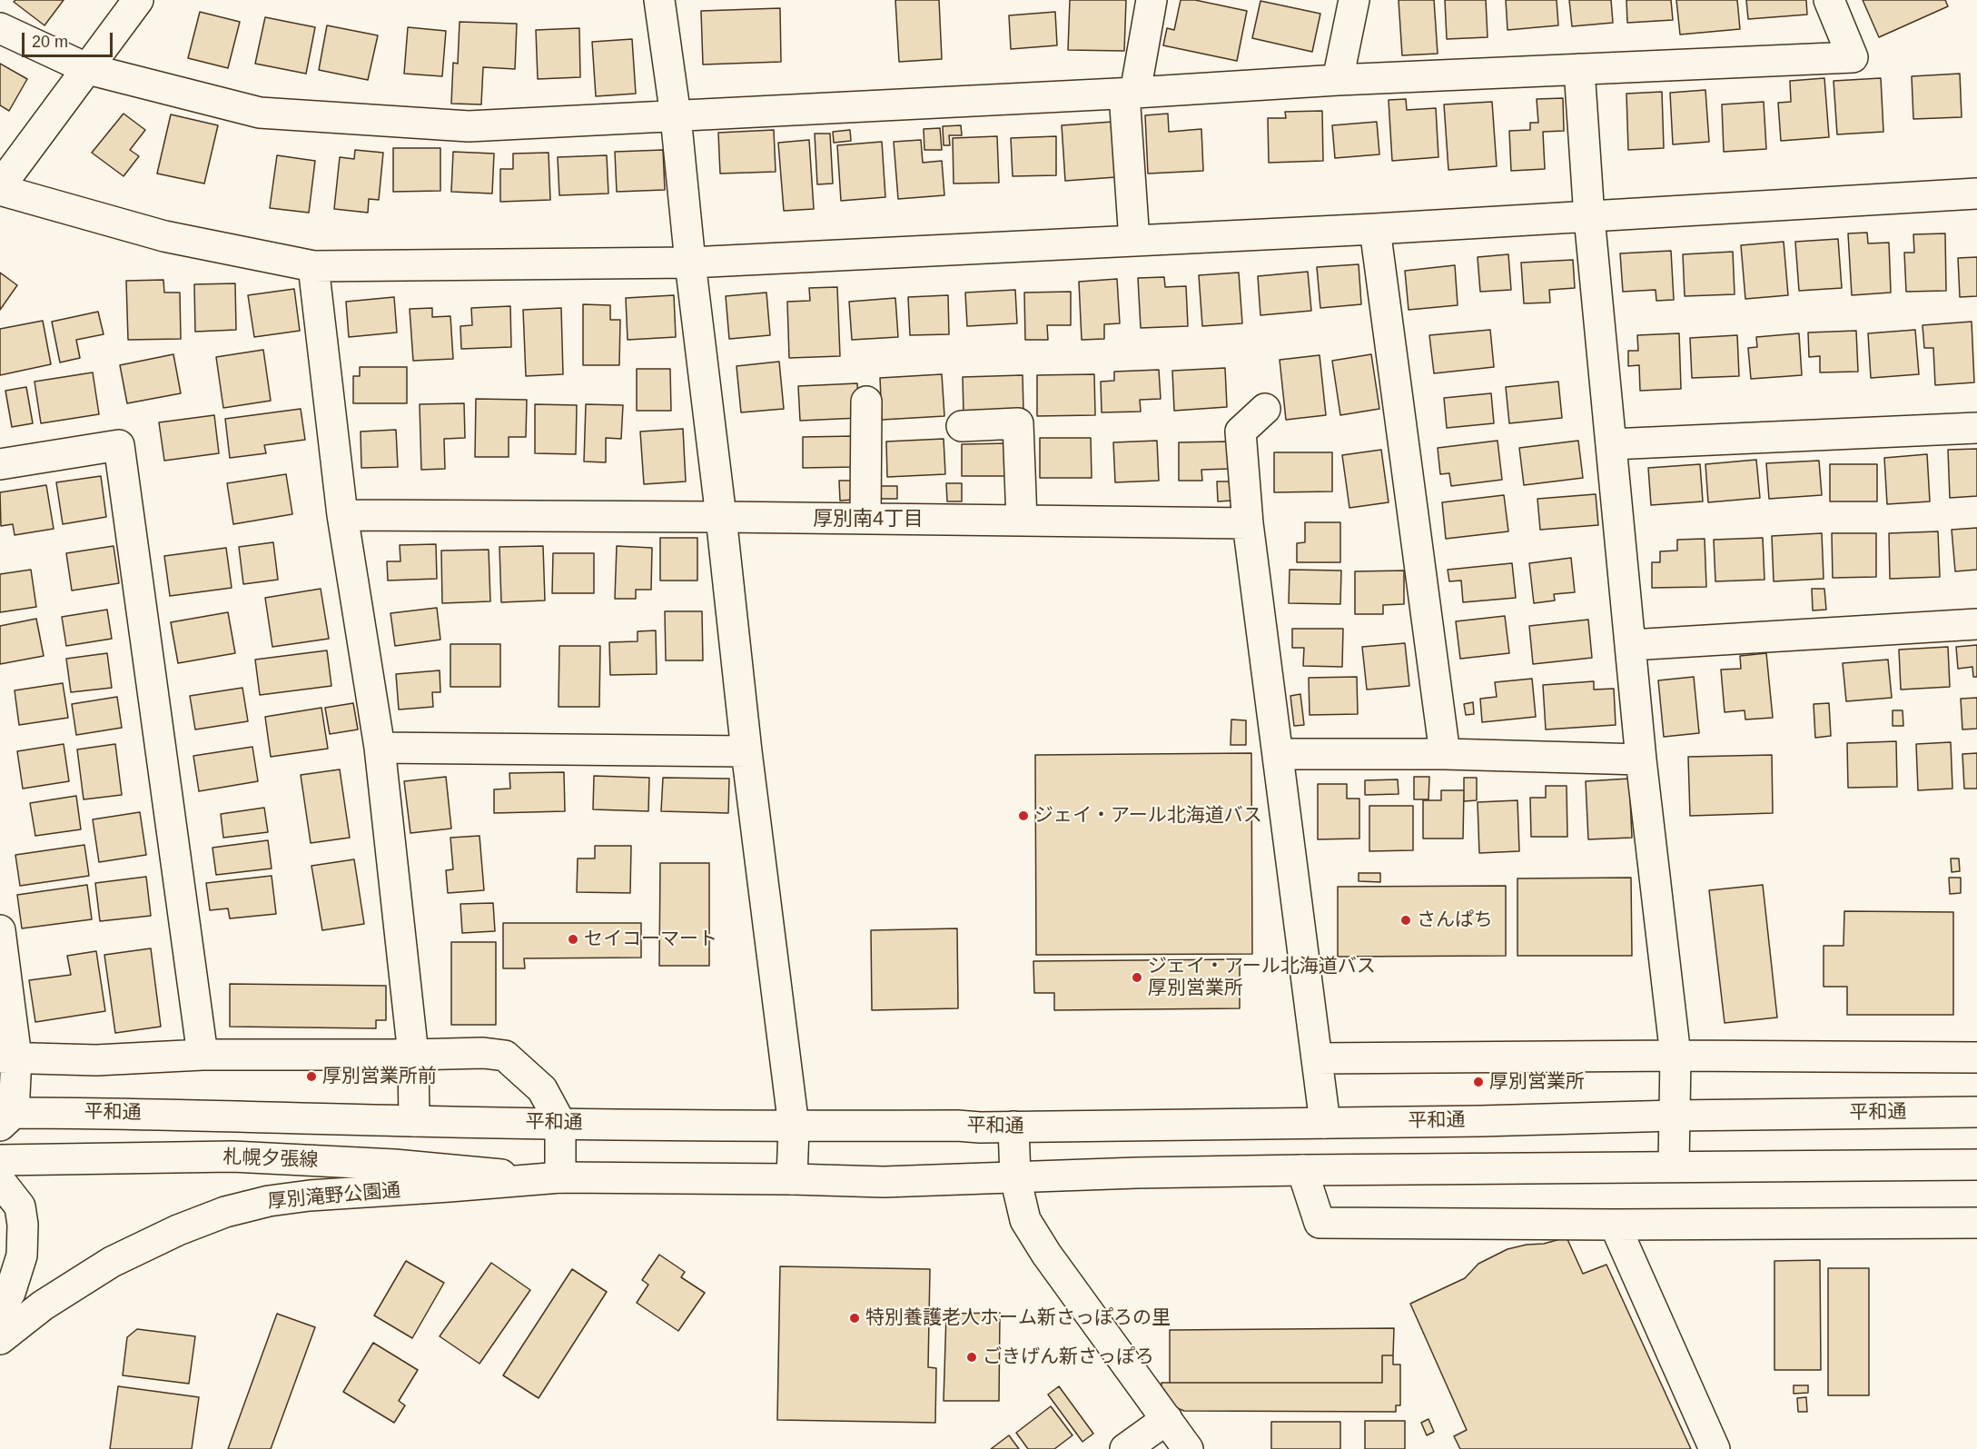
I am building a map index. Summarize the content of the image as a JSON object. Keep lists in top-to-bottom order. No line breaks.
{"streets":{"main road":["平和通","札幌夕張線","厚別滝野公園通"]},"crossings":[["札幌夕張線","厚別滝野公園通"]],"districts":["厚別南4丁目"],"places":["ジェイ・アール北海道バス","さんぱち","セイコーマート","ジェイ・アール北海道バス 厚別営業所","厚別営業所前","厚別営業所","特別養護老人ホーム新さっぽろの里","ごきげん新さっぽろ"],"scale_bar":"20 m"}
